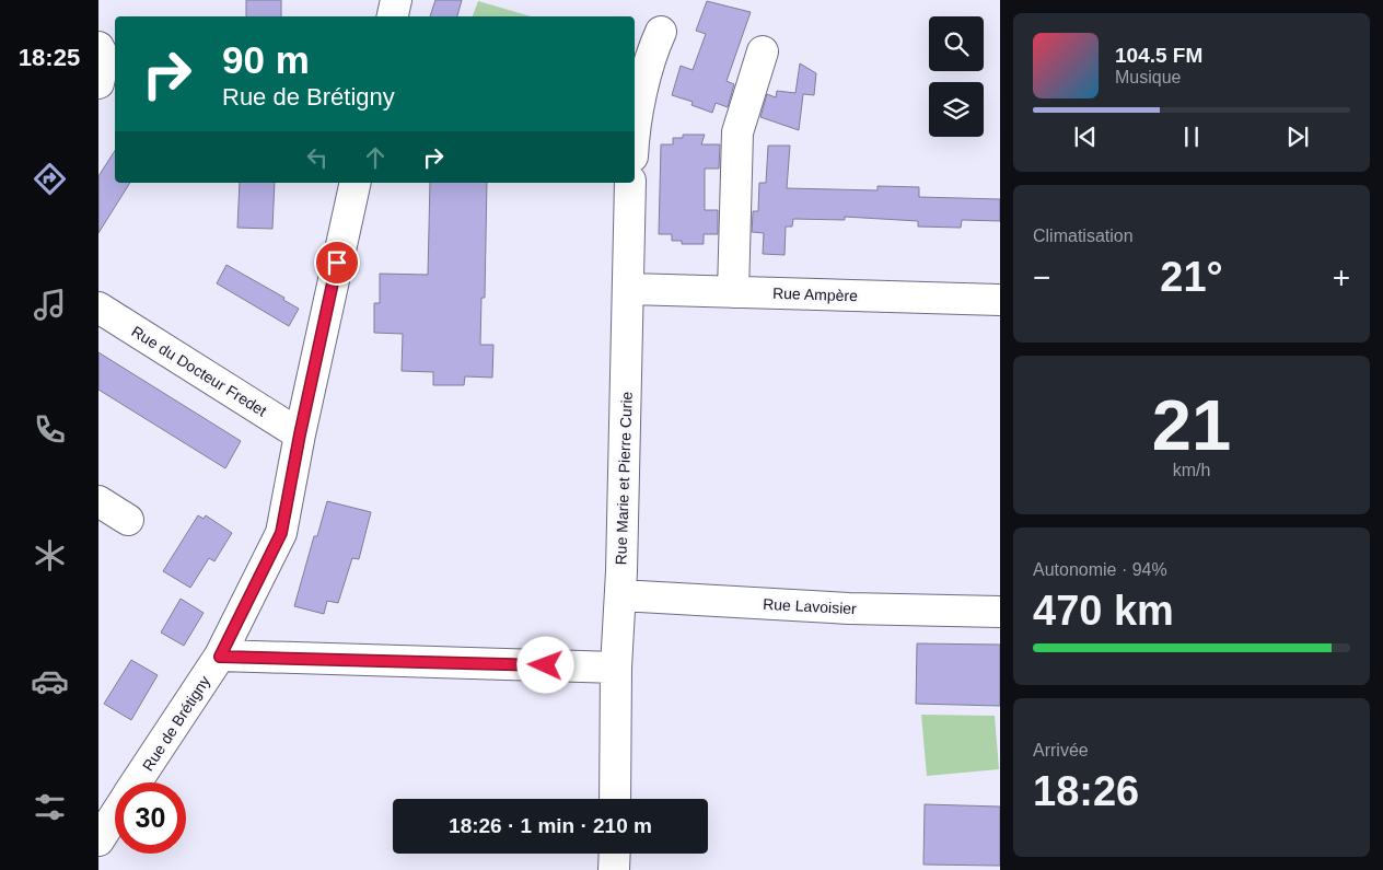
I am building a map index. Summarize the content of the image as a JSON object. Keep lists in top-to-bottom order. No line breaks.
{"streets":{"street":["Rue Ampère","Rue du Docteur Fredet","Rue Marie et Pierre Curie","Rue Lavoisier","Rue de Brétigny"]},"crossings":[["Rue Ampère","Rue Marie et Pierre Curie"],["Rue du Docteur Fredet","Rue de Brétigny"],["Rue Marie et Pierre Curie","Rue Lavoisier"]],"page":{"tabs":"18:25","turn":["90 m","Rue de Brétigny"],"song":["104.5 FM","Musique"],"tile":["Climatisation",["21","km/h"],["Autonomie · 94%","470 km"],["Arrivée","18:26"]],"heat":["−","21°","+"],"limit":"30","trip":"18:26 · 1 min · 210 m"}}
